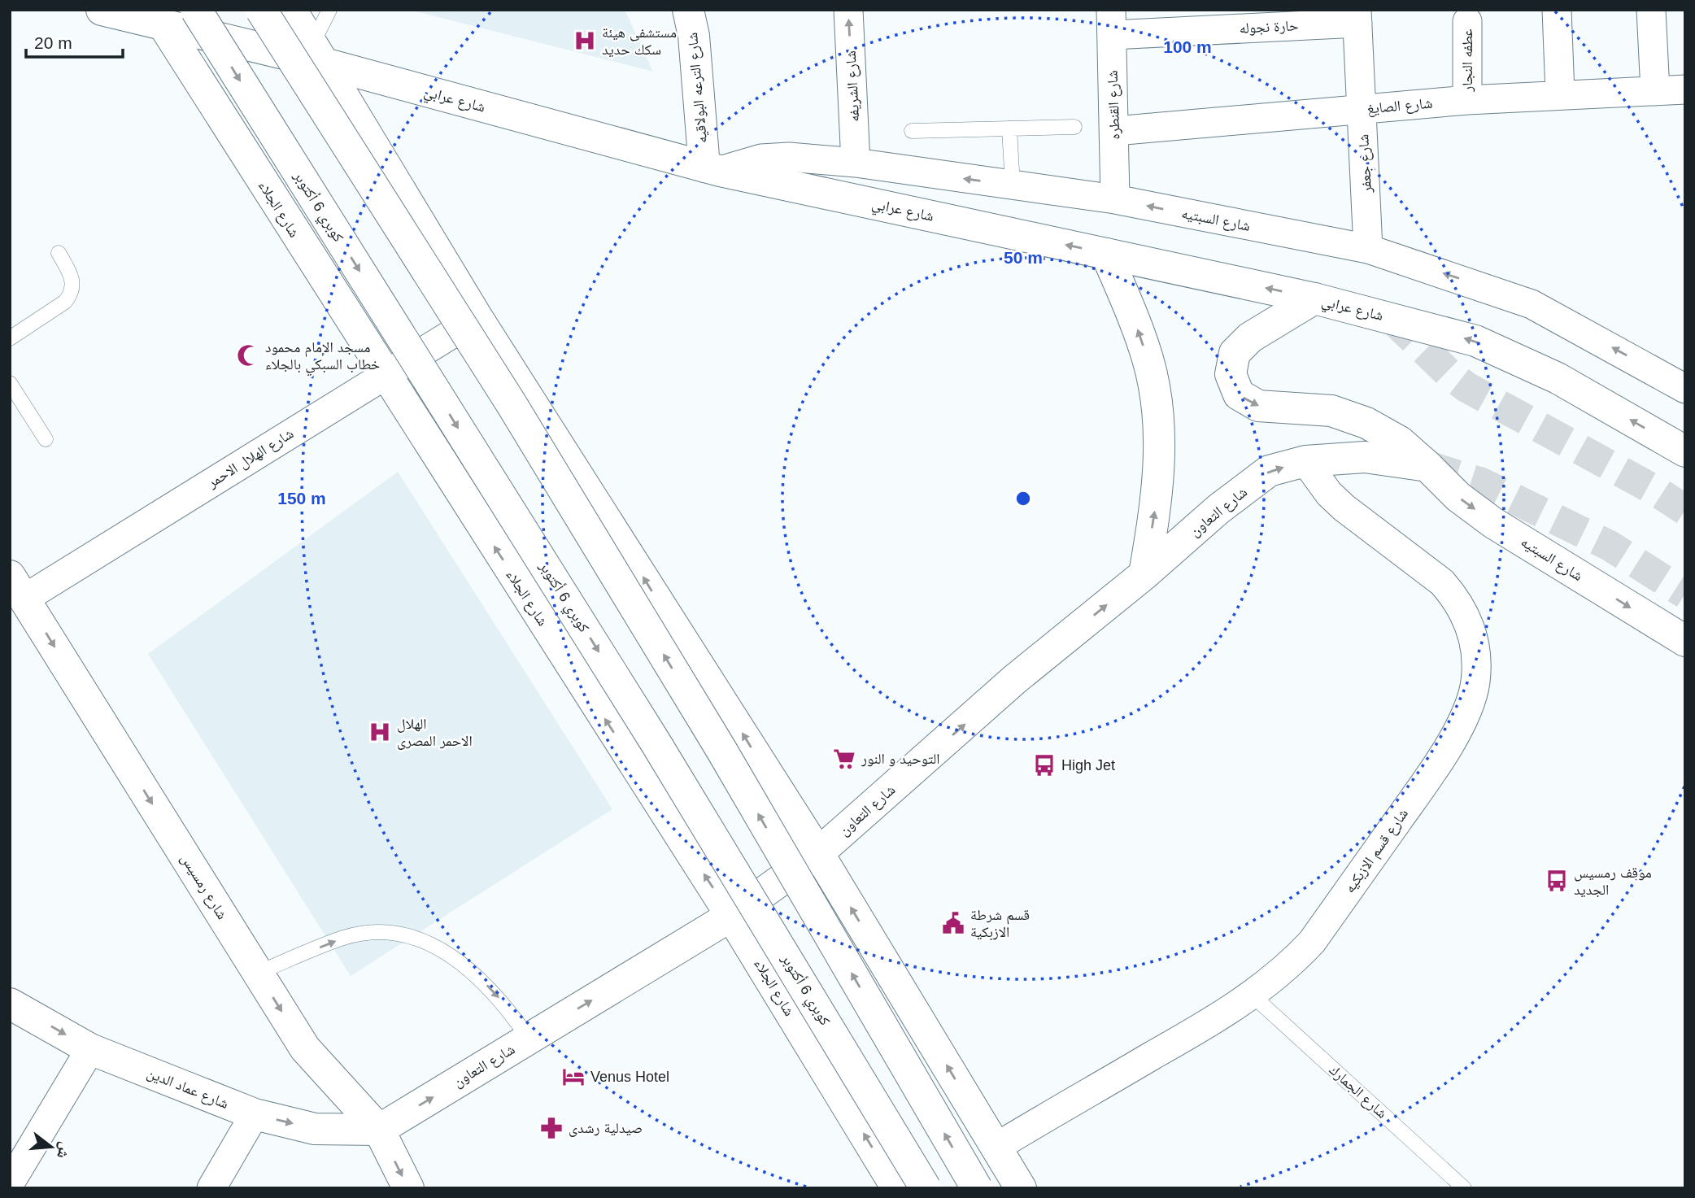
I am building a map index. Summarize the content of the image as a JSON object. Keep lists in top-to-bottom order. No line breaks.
{"streets":{"main road":["شارع الترعه البولاقيه","شارع عرابي","كوبري 6 أكتوبر","شارع الجلاء","شارع السبتيه","شارع التعاون","شارع رمسيس","شارع عماد الدين"],"street":["حارة نجوله","عطفه النجار","شارع الشريفه","شارع القنطره","شارع الصايغ","شارع جعفر","شارع الهلال الاحمر","شارع قسم الازبكيه"],"lane":["شارع الجمارك"]},"crossings":[["حارة نجوله","شارع القنطره"],["حارة نجوله","شارع جعفر"],["عطفه النجار","شارع الصايغ"],["شارع الشريفه","شارع السبتيه"],["شارع الترعه البولاقيه","شارع عرابي"],["شارع الترعه البولاقيه","شارع السبتيه"],["شارع عرابي","شارع الجلاء"],["شارع عرابي","شارع السبتيه"],["شارع القنطره","شارع الصايغ"],["شارع القنطره","شارع السبتيه"],["شارع الصايغ","شارع جعفر"],["شارع جعفر","شارع السبتيه"],["شارع الجلاء","شارع الهلال الاحمر"],["شارع الجلاء","شارع التعاون"],["شارع السبتيه","شارع التعاون"],["شارع الهلال الاحمر","شارع رمسيس"],["شارع التعاون","شارع قسم الازبكيه"],["شارع التعاون","شارع رمسيس"],["شارع التعاون","شارع عماد الدين"],["شارع قسم الازبكيه","شارع الجمارك"],["شارع رمسيس","شارع عماد الدين"]],"one_way":["شارع الشريفه","شارع عرابي","شارع التعاون","شارع رمسيس","شارع عماد الدين"],"places":{"hospital":["مستشفى هيئة سكك حديد","الهلال الاحمر المصرى"],"mosque":["مسجد الإمام محمود خطاب السبكي بالجلاء"],"supermarket":["التوحيد و النور"],"bus stop":["High Jet","موقف رمسيس الجديد"],"public building":["قسم شرطة الازبكية"],"hotel":["Venus Hotel"],"pharmacy":["صيدلية رشدى"]},"scale_bar":"20 m","north":"right","rings":["100 m","50 m","150 m"]}
